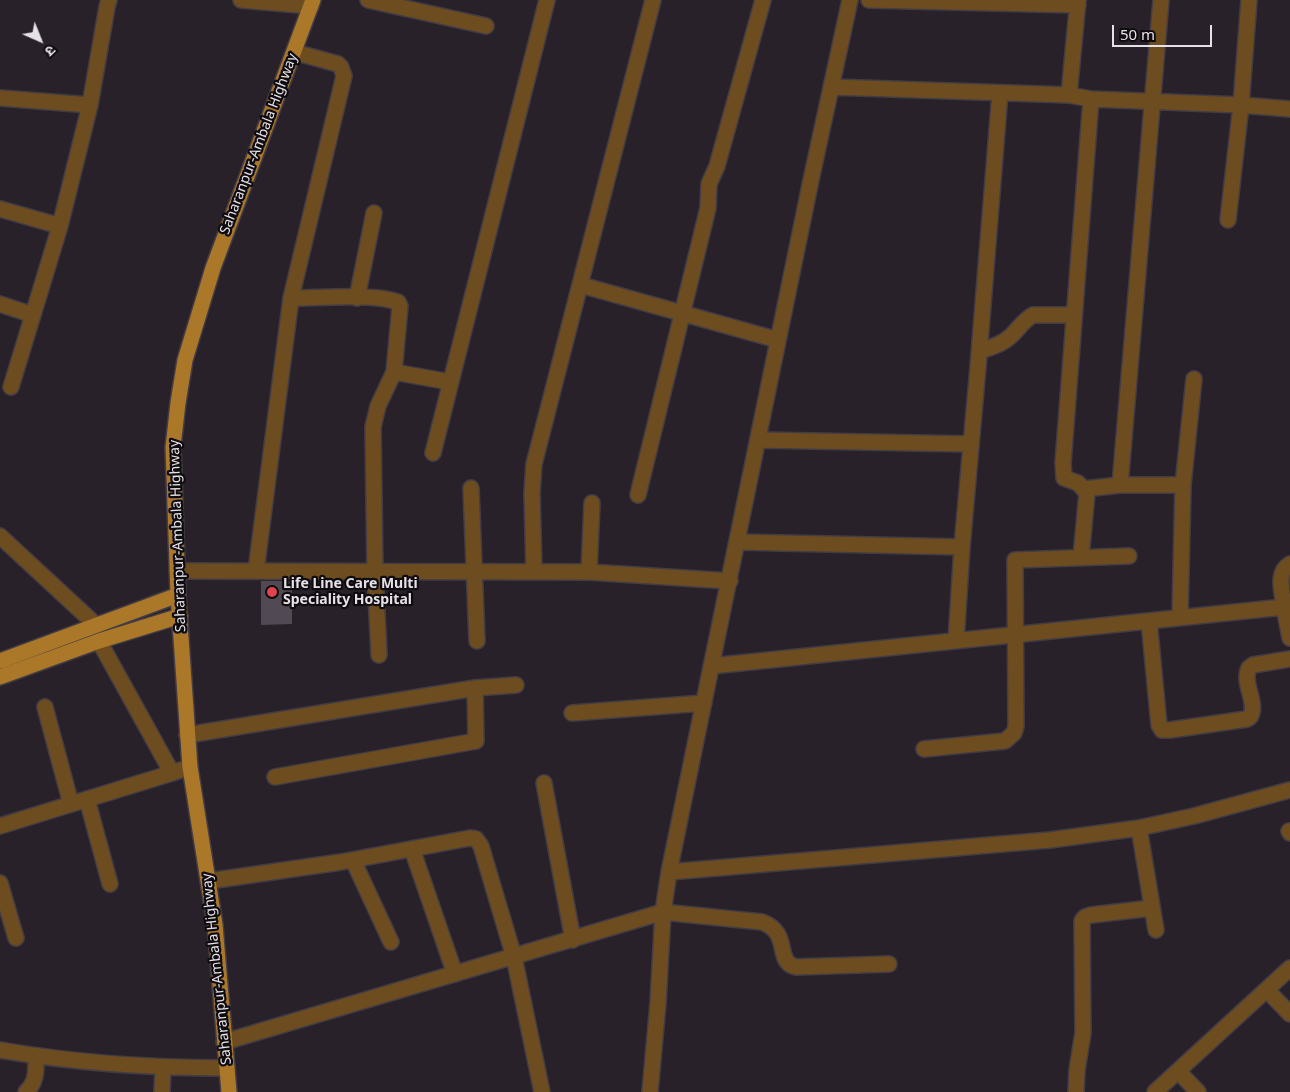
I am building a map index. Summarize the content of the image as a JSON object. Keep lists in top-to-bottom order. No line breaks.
{"streets":{"main road":["Saharanpur-Ambala Highway"]},"places":["Life Line Care Multi Speciality Hospital"],"scale_bar":"50 m","north":"bottom right"}
